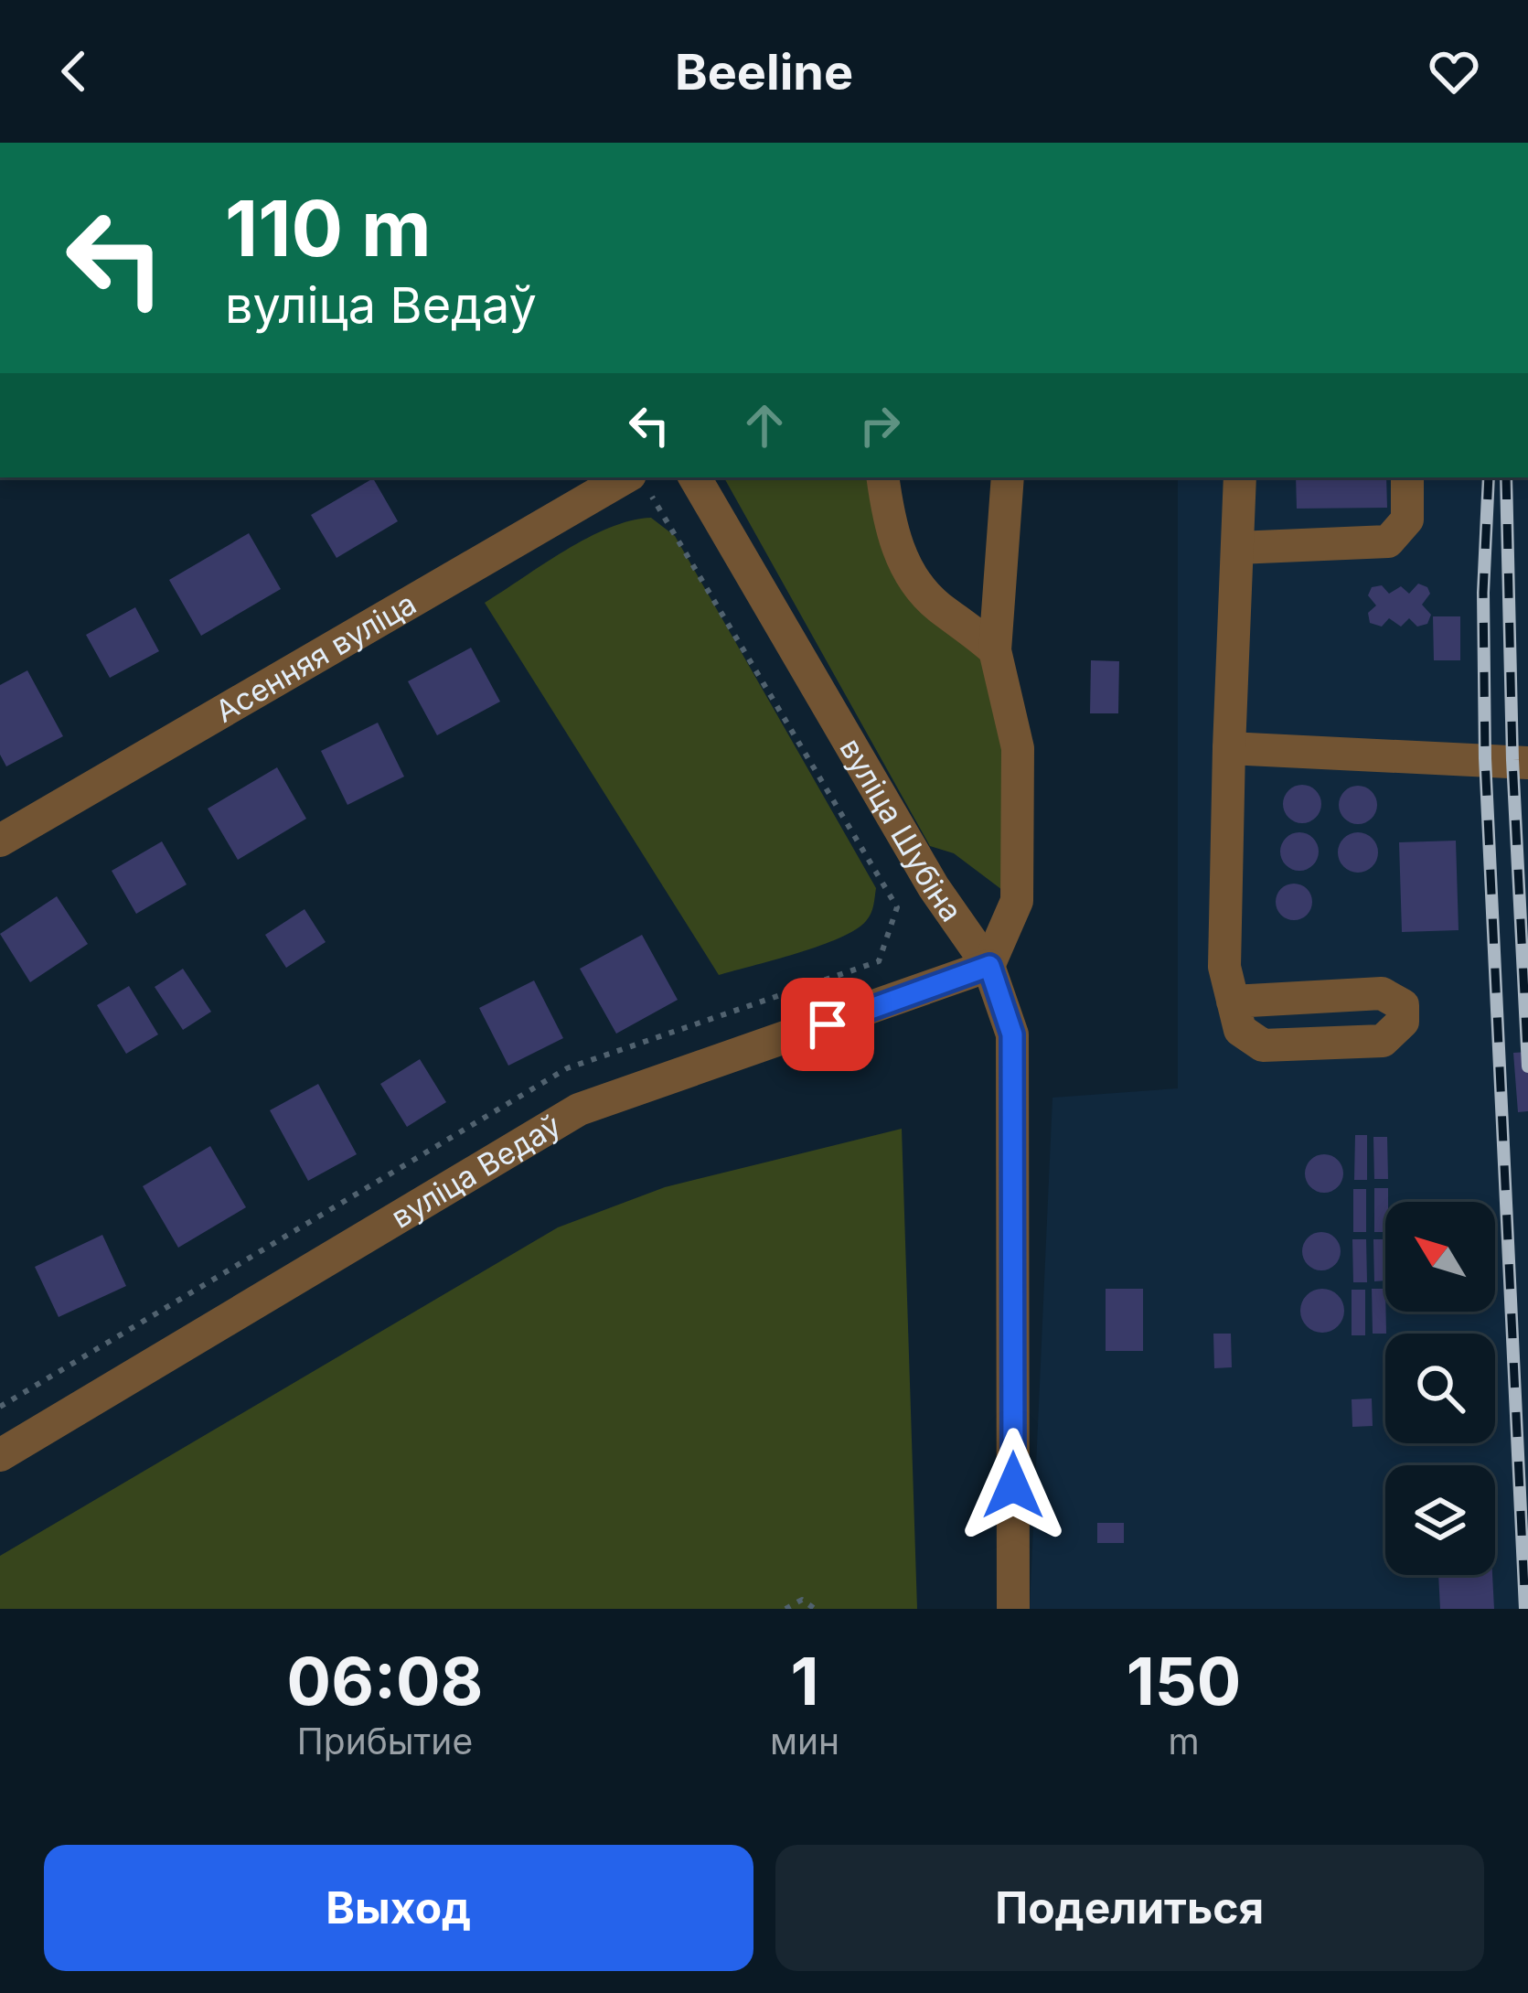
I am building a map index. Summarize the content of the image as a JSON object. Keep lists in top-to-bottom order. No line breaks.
{"streets":{"street":["Асенняя вуліца","вуліца Шубіна","вуліца Ведаў"]},"crossings":[["вуліца Шубіна","вуліца Ведаў"]],"north":"top left","page":{"header":"Beeline","turn":["110 m","вуліца Ведаў"],"eta":["06:08","Прибытие","1","мин","150","m"],"buttons":["Выход","Поделиться"]}}
